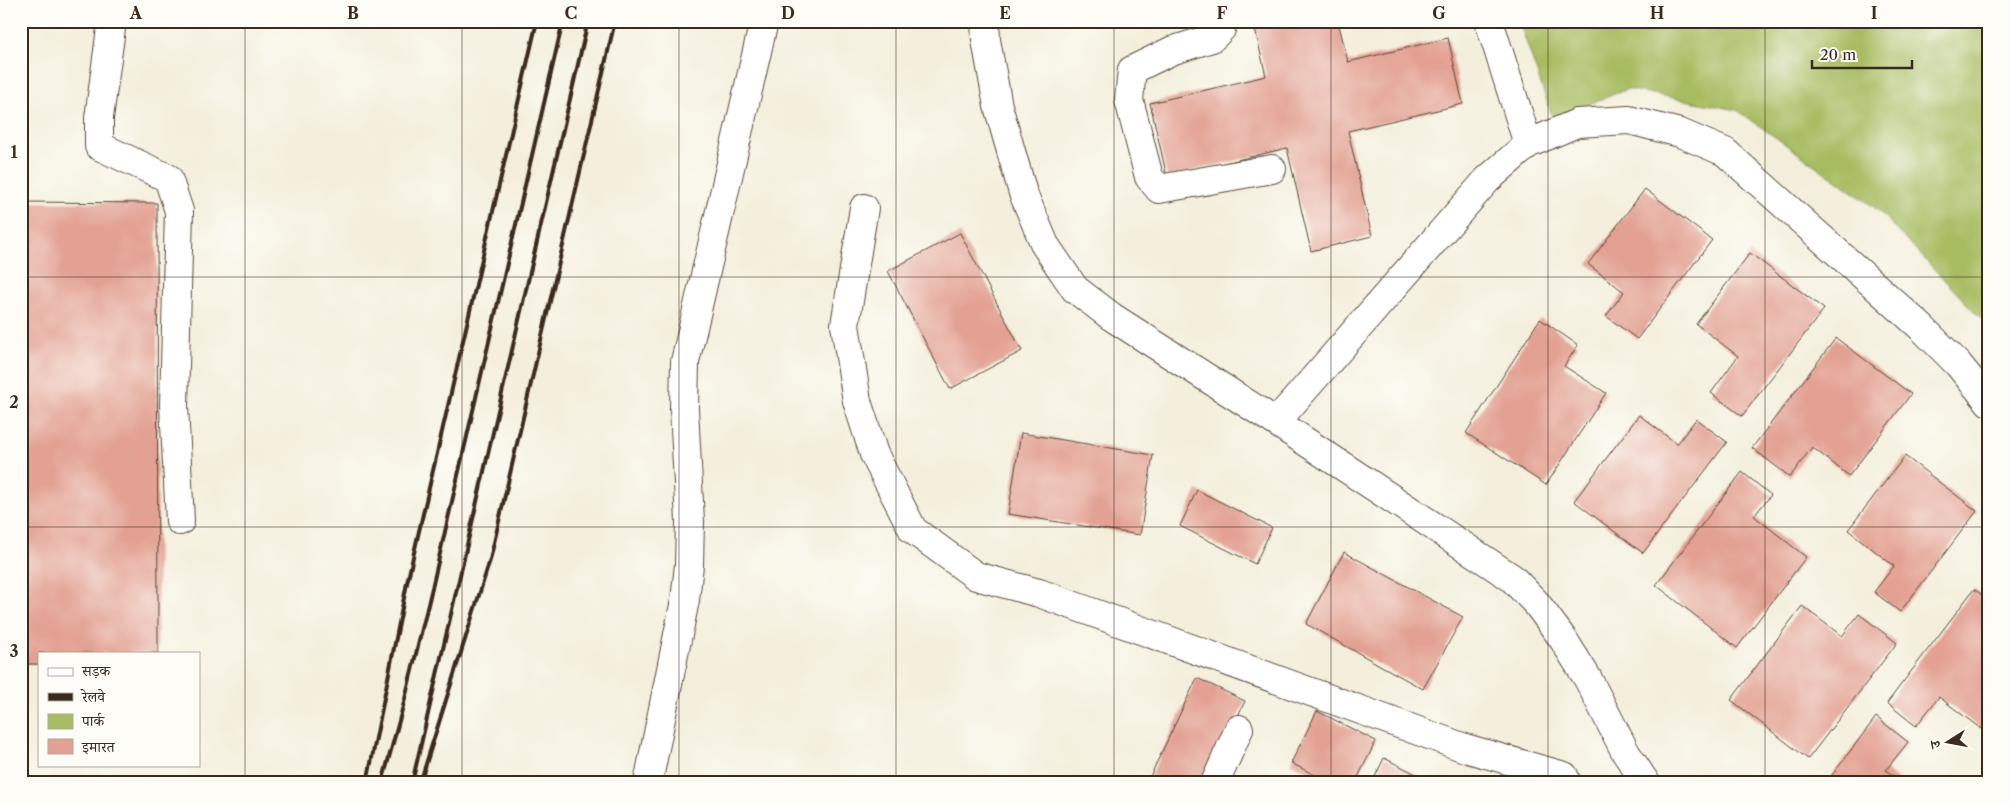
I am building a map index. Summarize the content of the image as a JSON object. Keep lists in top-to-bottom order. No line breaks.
{"legend":["सड़क","रेलवे","पार्क","इमारत"],"scale_bar":"20 m","north":"left","grid":{"columns":["A","B","C","D","E","F","G","H","I"],"rows":["1","2","3"]}}
